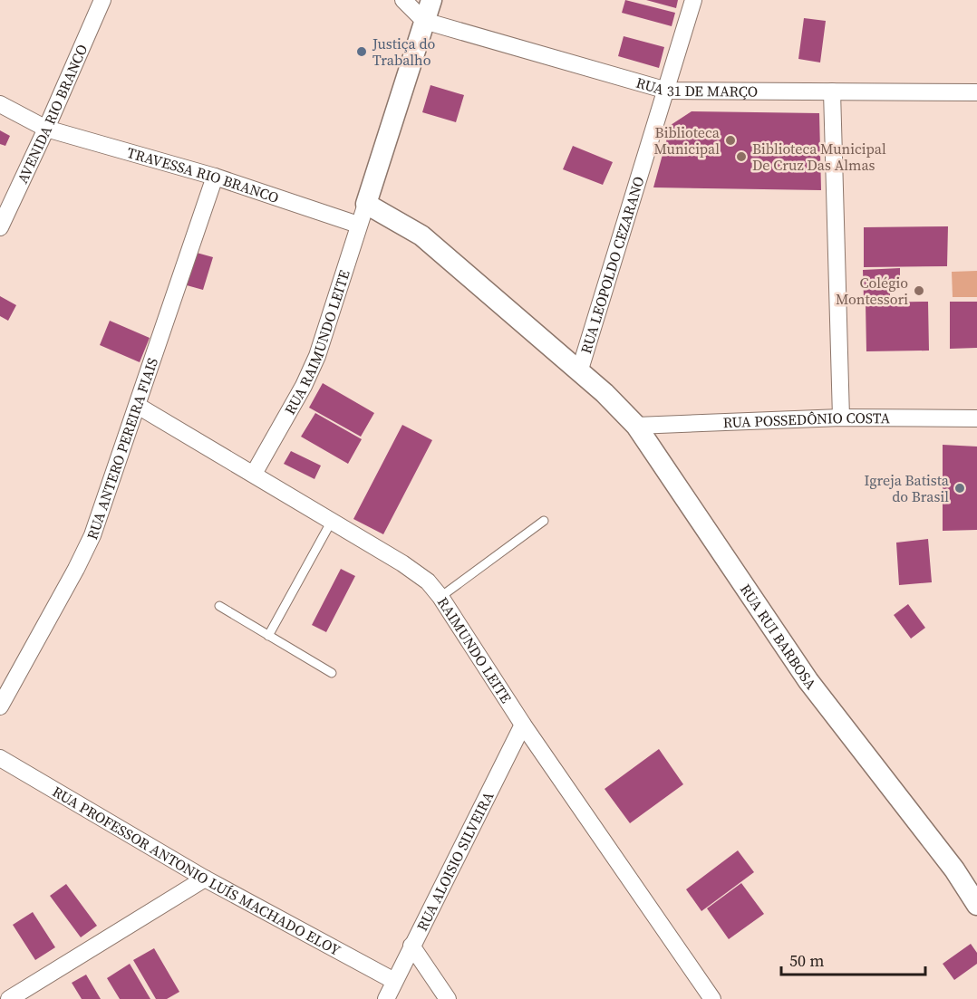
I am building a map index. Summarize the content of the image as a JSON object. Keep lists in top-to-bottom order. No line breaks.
{"streets":{"street":["RUA 31 DE MARÇO","AVENIDA RIO BRANCO","TRAVESSA RIO BRANCO","RUA LEOPOLDO CEZARANO","RUA RAIMUNDO LEITE","RUA POSSEDÔNIO COSTA","RUA ANTERO PEREIRA FIAIS","RUA RUI BARBOSA","RAIMUNDO LEITE","RUA ALOISIO SILVEIRA","RUA PROFESSOR ANTONIO LUÍS MACHADO ELOY"]},"crossings":[["RUA 31 DE MARÇO","RUA LEOPOLDO CEZARANO"],["AVENIDA RIO BRANCO","TRAVESSA RIO BRANCO"],["TRAVESSA RIO BRANCO","RUA RAIMUNDO LEITE"],["TRAVESSA RIO BRANCO","RUA ANTERO PEREIRA FIAIS"],["RUA LEOPOLDO CEZARANO","RUA RUI BARBOSA"],["RUA RAIMUNDO LEITE","RUA RUI BARBOSA"],["RUA RAIMUNDO LEITE","RAIMUNDO LEITE"],["RUA POSSEDÔNIO COSTA","RUA RUI BARBOSA"],["RUA ANTERO PEREIRA FIAIS","RAIMUNDO LEITE"],["RAIMUNDO LEITE","RUA ALOISIO SILVEIRA"],["RUA ALOISIO SILVEIRA","RUA PROFESSOR ANTONIO LUÍS MACHADO ELOY"]],"places":["Justiça do Trabalho","Biblioteca Municipal","Biblioteca Municipal De Cruz Das Almas","Colégio Montessori","Igreja Batista do Brasil"],"scale_bar":"50 m"}
